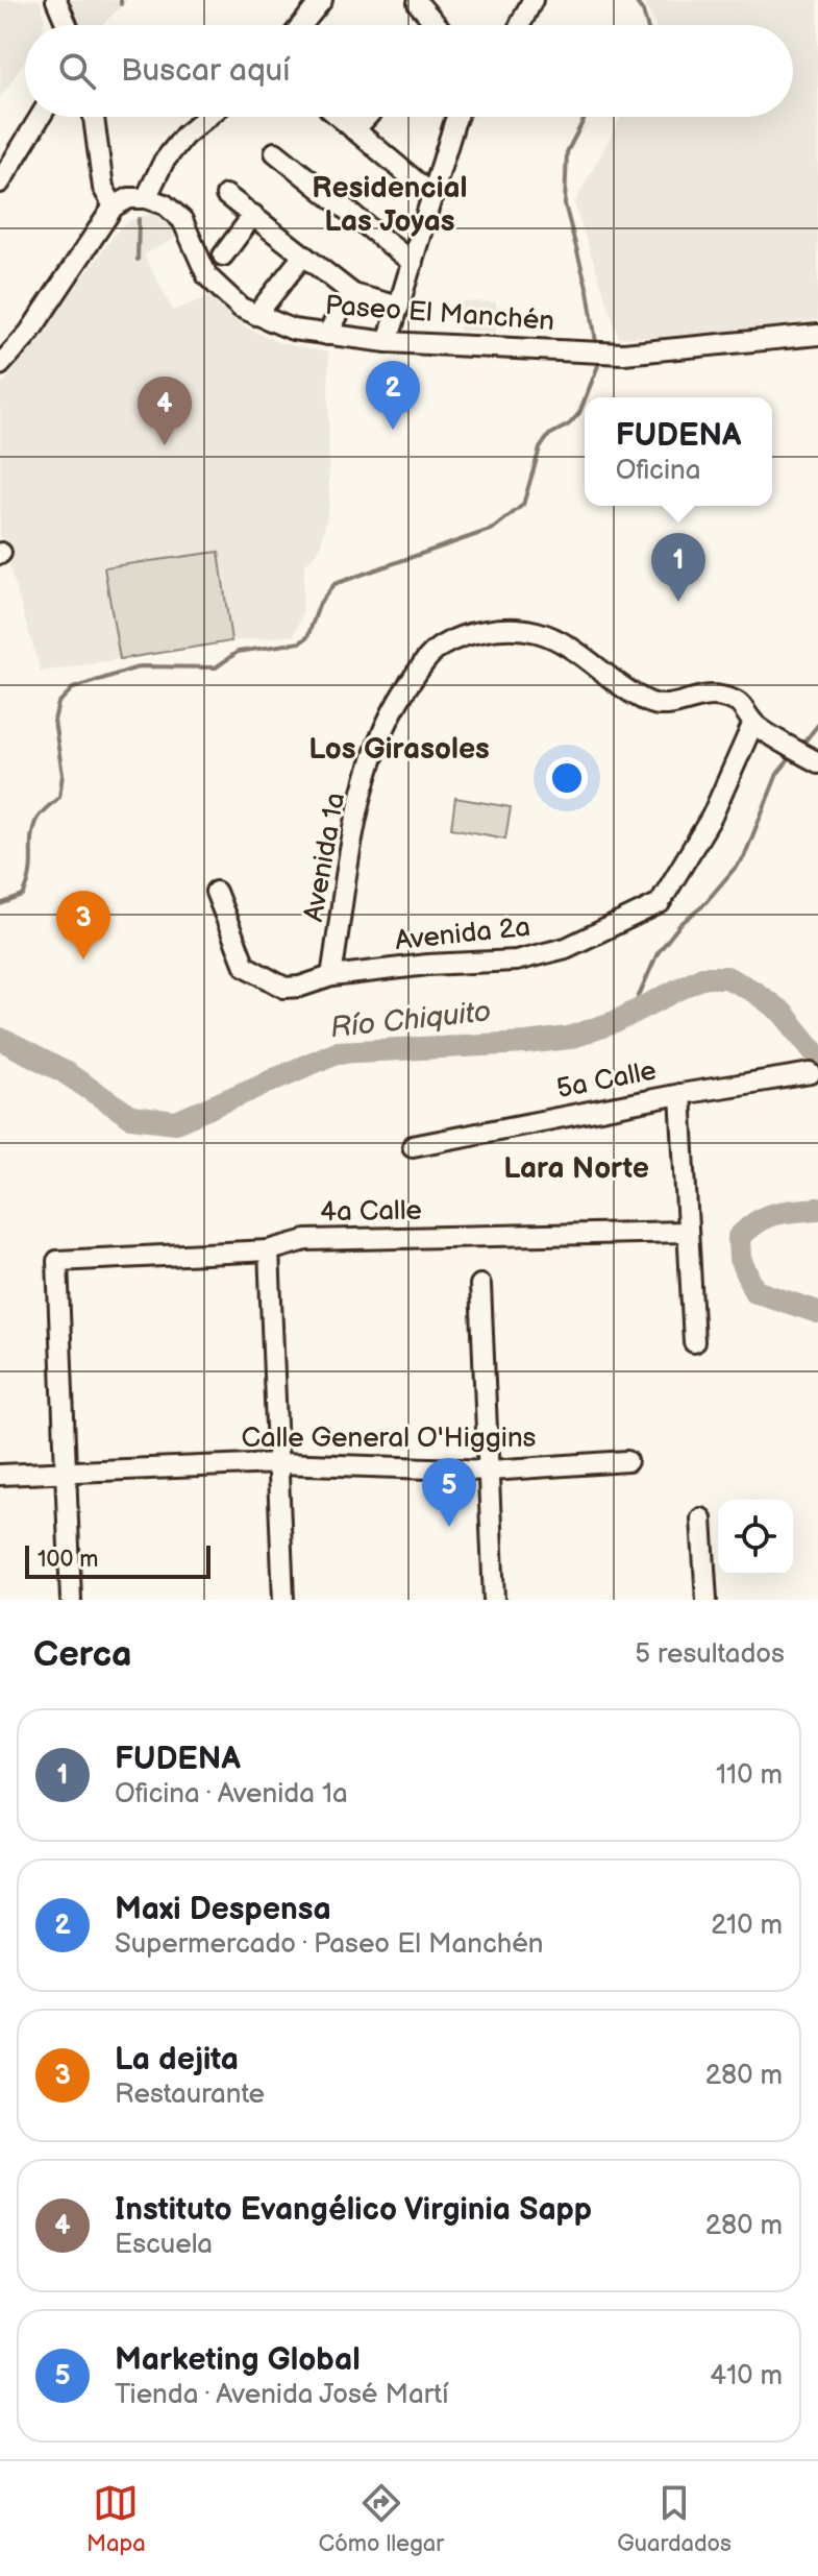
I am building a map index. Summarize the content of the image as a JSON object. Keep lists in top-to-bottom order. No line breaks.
{"streets":{"street":["Paseo El Manchén","Avenida 1a","Avenida 2a","5a Calle","4a Calle","Calle General O'Higgins"]},"crossings":[["Avenida 1a","Avenida 2a"],["4a Calle","Calle General O'Higgins"]],"districts":["Residencial Las Joyas","Los Girasoles","Lara Norte"],"water":["Río Chiquito"],"scale_bar":"100 m","page":{"search":"Buscar aquí","pins":["2","4","1","3","5"],"popup":["FUDENA","Oficina"],"scale":"100 m","heading":["Cerca","5 resultados"],"list":[{"mark":"1","name":"FUDENA","note":"Oficina · Avenida 1a","value":"110 m"},{"mark":"2","name":"Maxi Despensa","note":"Supermercado · Paseo El Manchén","value":"210 m"},{"mark":"3","name":"La dejita","note":"Restaurante","value":"280 m"},{"mark":"4","name":"Instituto Evangélico Virginia Sapp","note":"Escuela","value":"280 m"},{"mark":"5","name":"Marketing Global","note":"Tienda · Avenida José Martí","value":"410 m"}],"nav":["Mapa","Cómo llegar","Guardados"]}}
